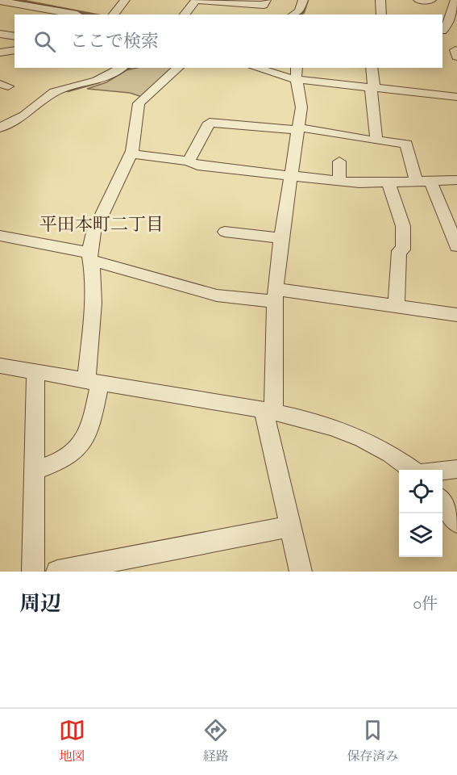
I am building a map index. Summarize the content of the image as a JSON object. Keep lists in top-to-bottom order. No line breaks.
{"districts":["平田本町二丁目"],"page":{"search":"ここで検索","heading":["周辺","0件"],"nav":["地図","経路","保存済み"]}}
